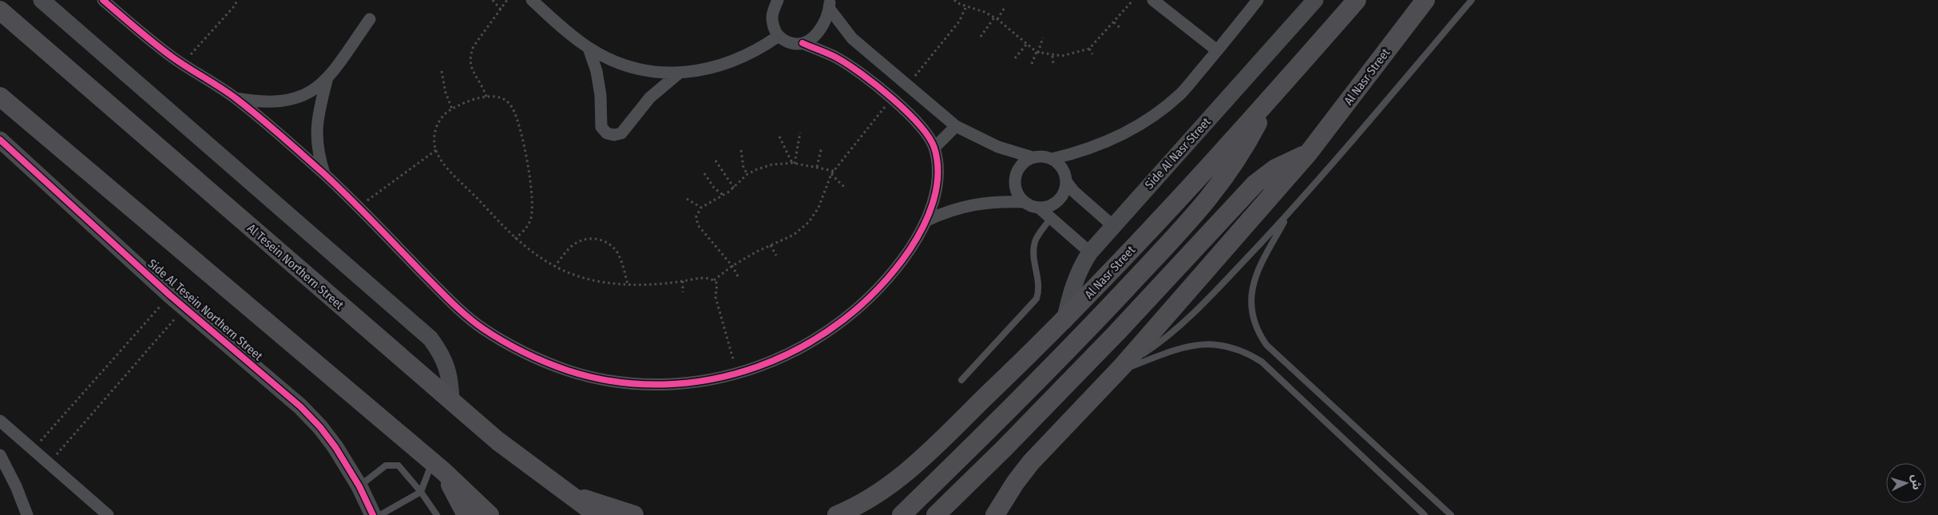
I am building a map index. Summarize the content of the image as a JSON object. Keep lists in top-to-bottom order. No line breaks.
{"streets":{"main road":["Al Nasr Street","Al Tesein Northern Street"],"street":["Side Al Nasr Street","Side Al Tesein Northern Street"]},"crossings":[["Al Nasr Street","Side Al Nasr Street"]],"north":"right"}
